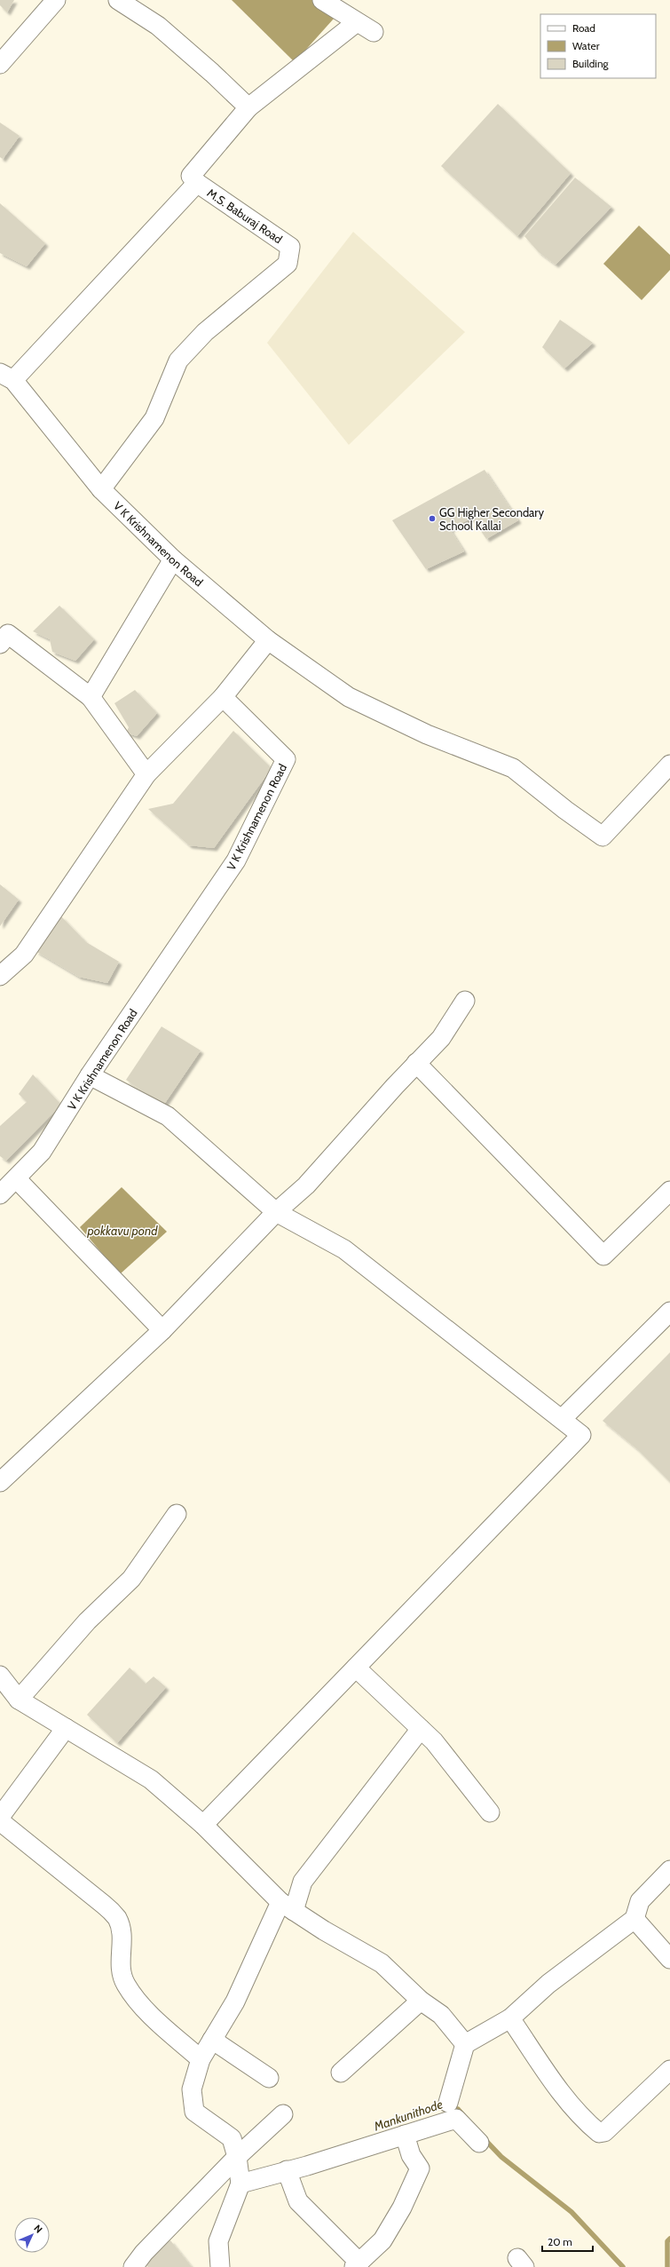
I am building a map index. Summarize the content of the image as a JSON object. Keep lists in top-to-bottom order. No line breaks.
{"streets":{"street":["M.S. Baburaj Road","V K Krishnamenon Road"]},"crossings":[["M.S. Baburaj Road","V K Krishnamenon Road"]],"water":["pokkavu pond","Mankunithode"],"places":["GG Higher Secondary School Kallai"],"legend":["Road","Water","Building"],"scale_bar":"20 m","north":"top right"}
